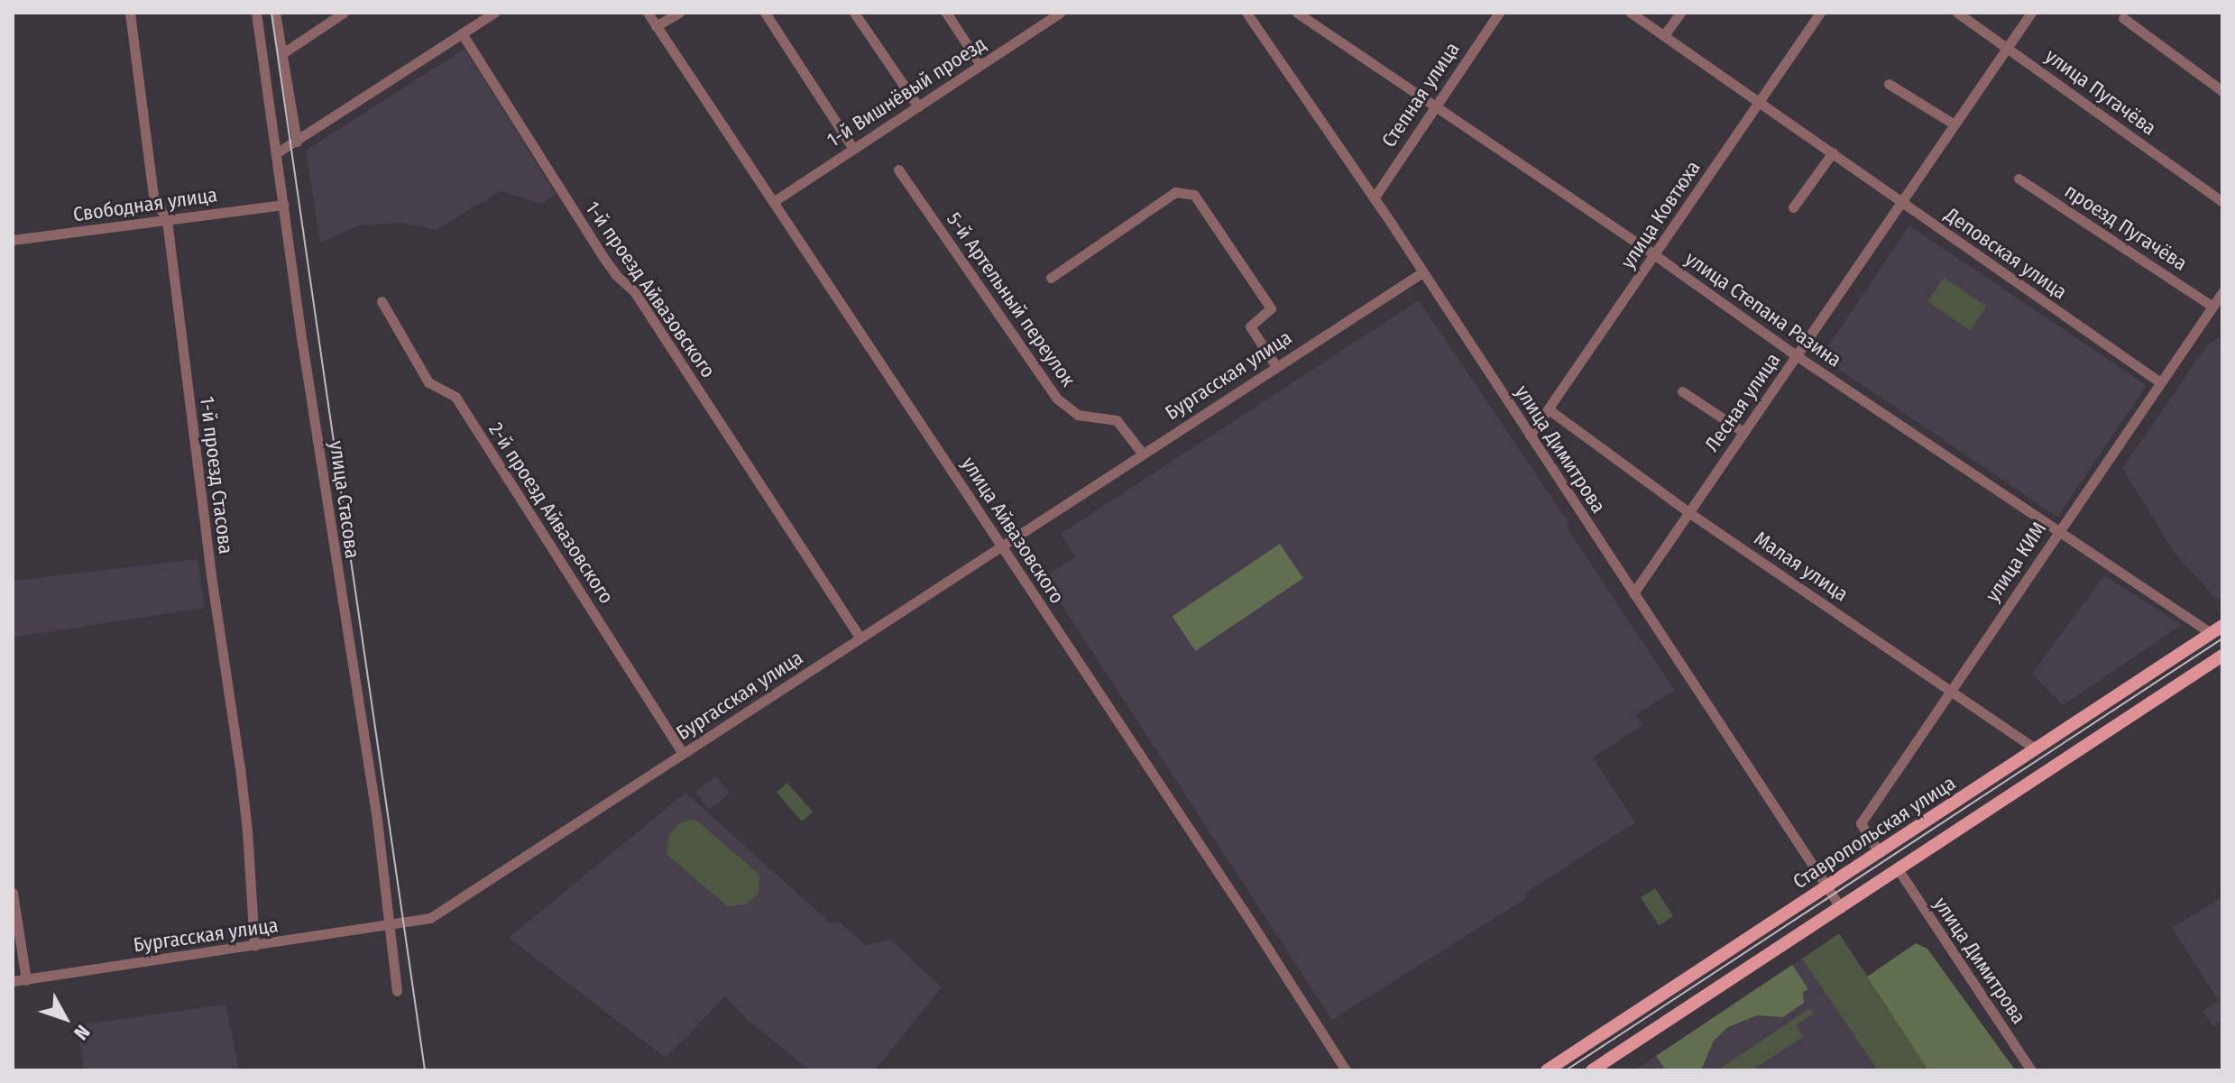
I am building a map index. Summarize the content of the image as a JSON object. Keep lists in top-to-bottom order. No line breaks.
{"streets":{"main road":["Ставропольская улица"],"street":["1-й Вишнёвый проезд","улица Пугачёва","Степная улица","Свободная улица","улица Ковтюха","проезд Пугачёва","Деповская улица","1-й проезд Айвазовского","5-й Артельный переулок","улица Степана Разина","Бургасская улица","Лесная улица","улица Димитрова","1-й проезд Стасова","улица Стасова","2-й проезд Айвазовского","улица Айвазовского","улица КИМ","Малая улица"]},"crossings":[["1-й Вишнёвый проезд","улица Айвазовского"],["улица Пугачёва","Лесная улица"],["Степная улица","улица Степана Разина"],["Степная улица","улица Димитрова"],["Свободная улица","1-й проезд Стасова"],["Свободная улица","улица Стасова"],["улица Ковтюха","Деповская улица"],["улица Ковтюха","улица Степана Разина"],["улица Ковтюха","улица Димитрова"],["улица Ковтюха","Малая улица"],["проезд Пугачёва","улица КИМ"],["Деповская улица","Лесная улица"],["Деповская улица","улица КИМ"],["1-й проезд Айвазовского","Бургасская улица"],["5-й Артельный переулок","Бургасская улица"],["улица Степана Разина","Лесная улица"],["улица Степана Разина","улица КИМ"],["улица Степана Разина","Ставропольская улица"],["Бургасская улица","улица Димитрова"],["Бургасская улица","1-й проезд Стасова"],["Бургасская улица","улица Стасова"],["Бургасская улица","2-й проезд Айвазовского"],["Бургасская улица","улица Айвазовского"],["Лесная улица","улица Димитрова"],["Лесная улица","Малая улица"],["улица Димитрова","Ставропольская улица"],["улица КИМ","Малая улица"],["улица КИМ","Ставропольская улица"],["Малая улица","Ставропольская улица"]],"north":"bottom right"}
